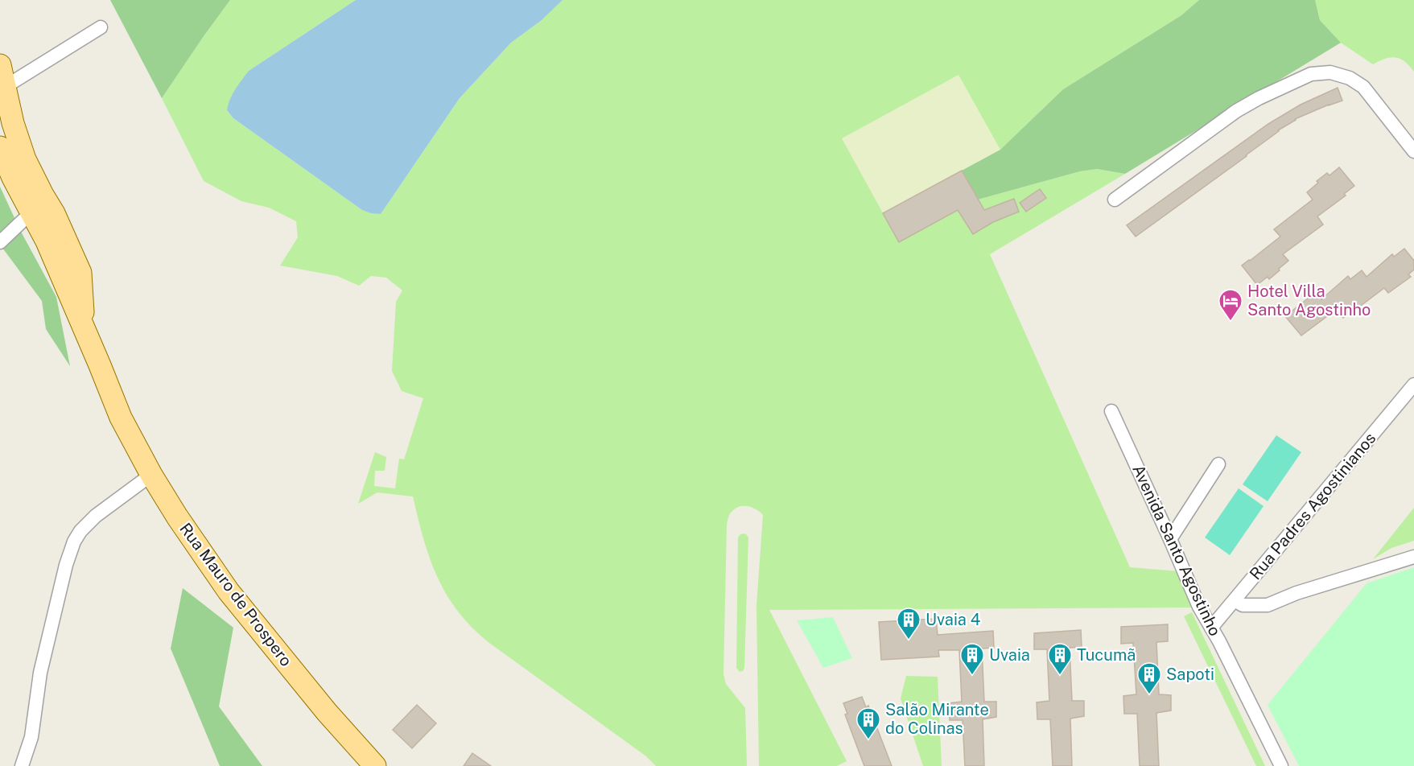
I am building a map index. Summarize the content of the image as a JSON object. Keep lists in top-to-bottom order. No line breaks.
{"streets":{"main road":["Rua Mauro de Prospero"],"street":["Rua Padres Agostinianos","Avenida Santo Agostinho"]},"crossings":[["Rua Padres Agostinianos","Avenida Santo Agostinho"]],"places":{"hotel":["Hotel Villa Santo Agostinho"],"building":["Uvaia 4","Uvaia","Tucumã","Sapoti","Salão Mirante do Colinas"]}}
